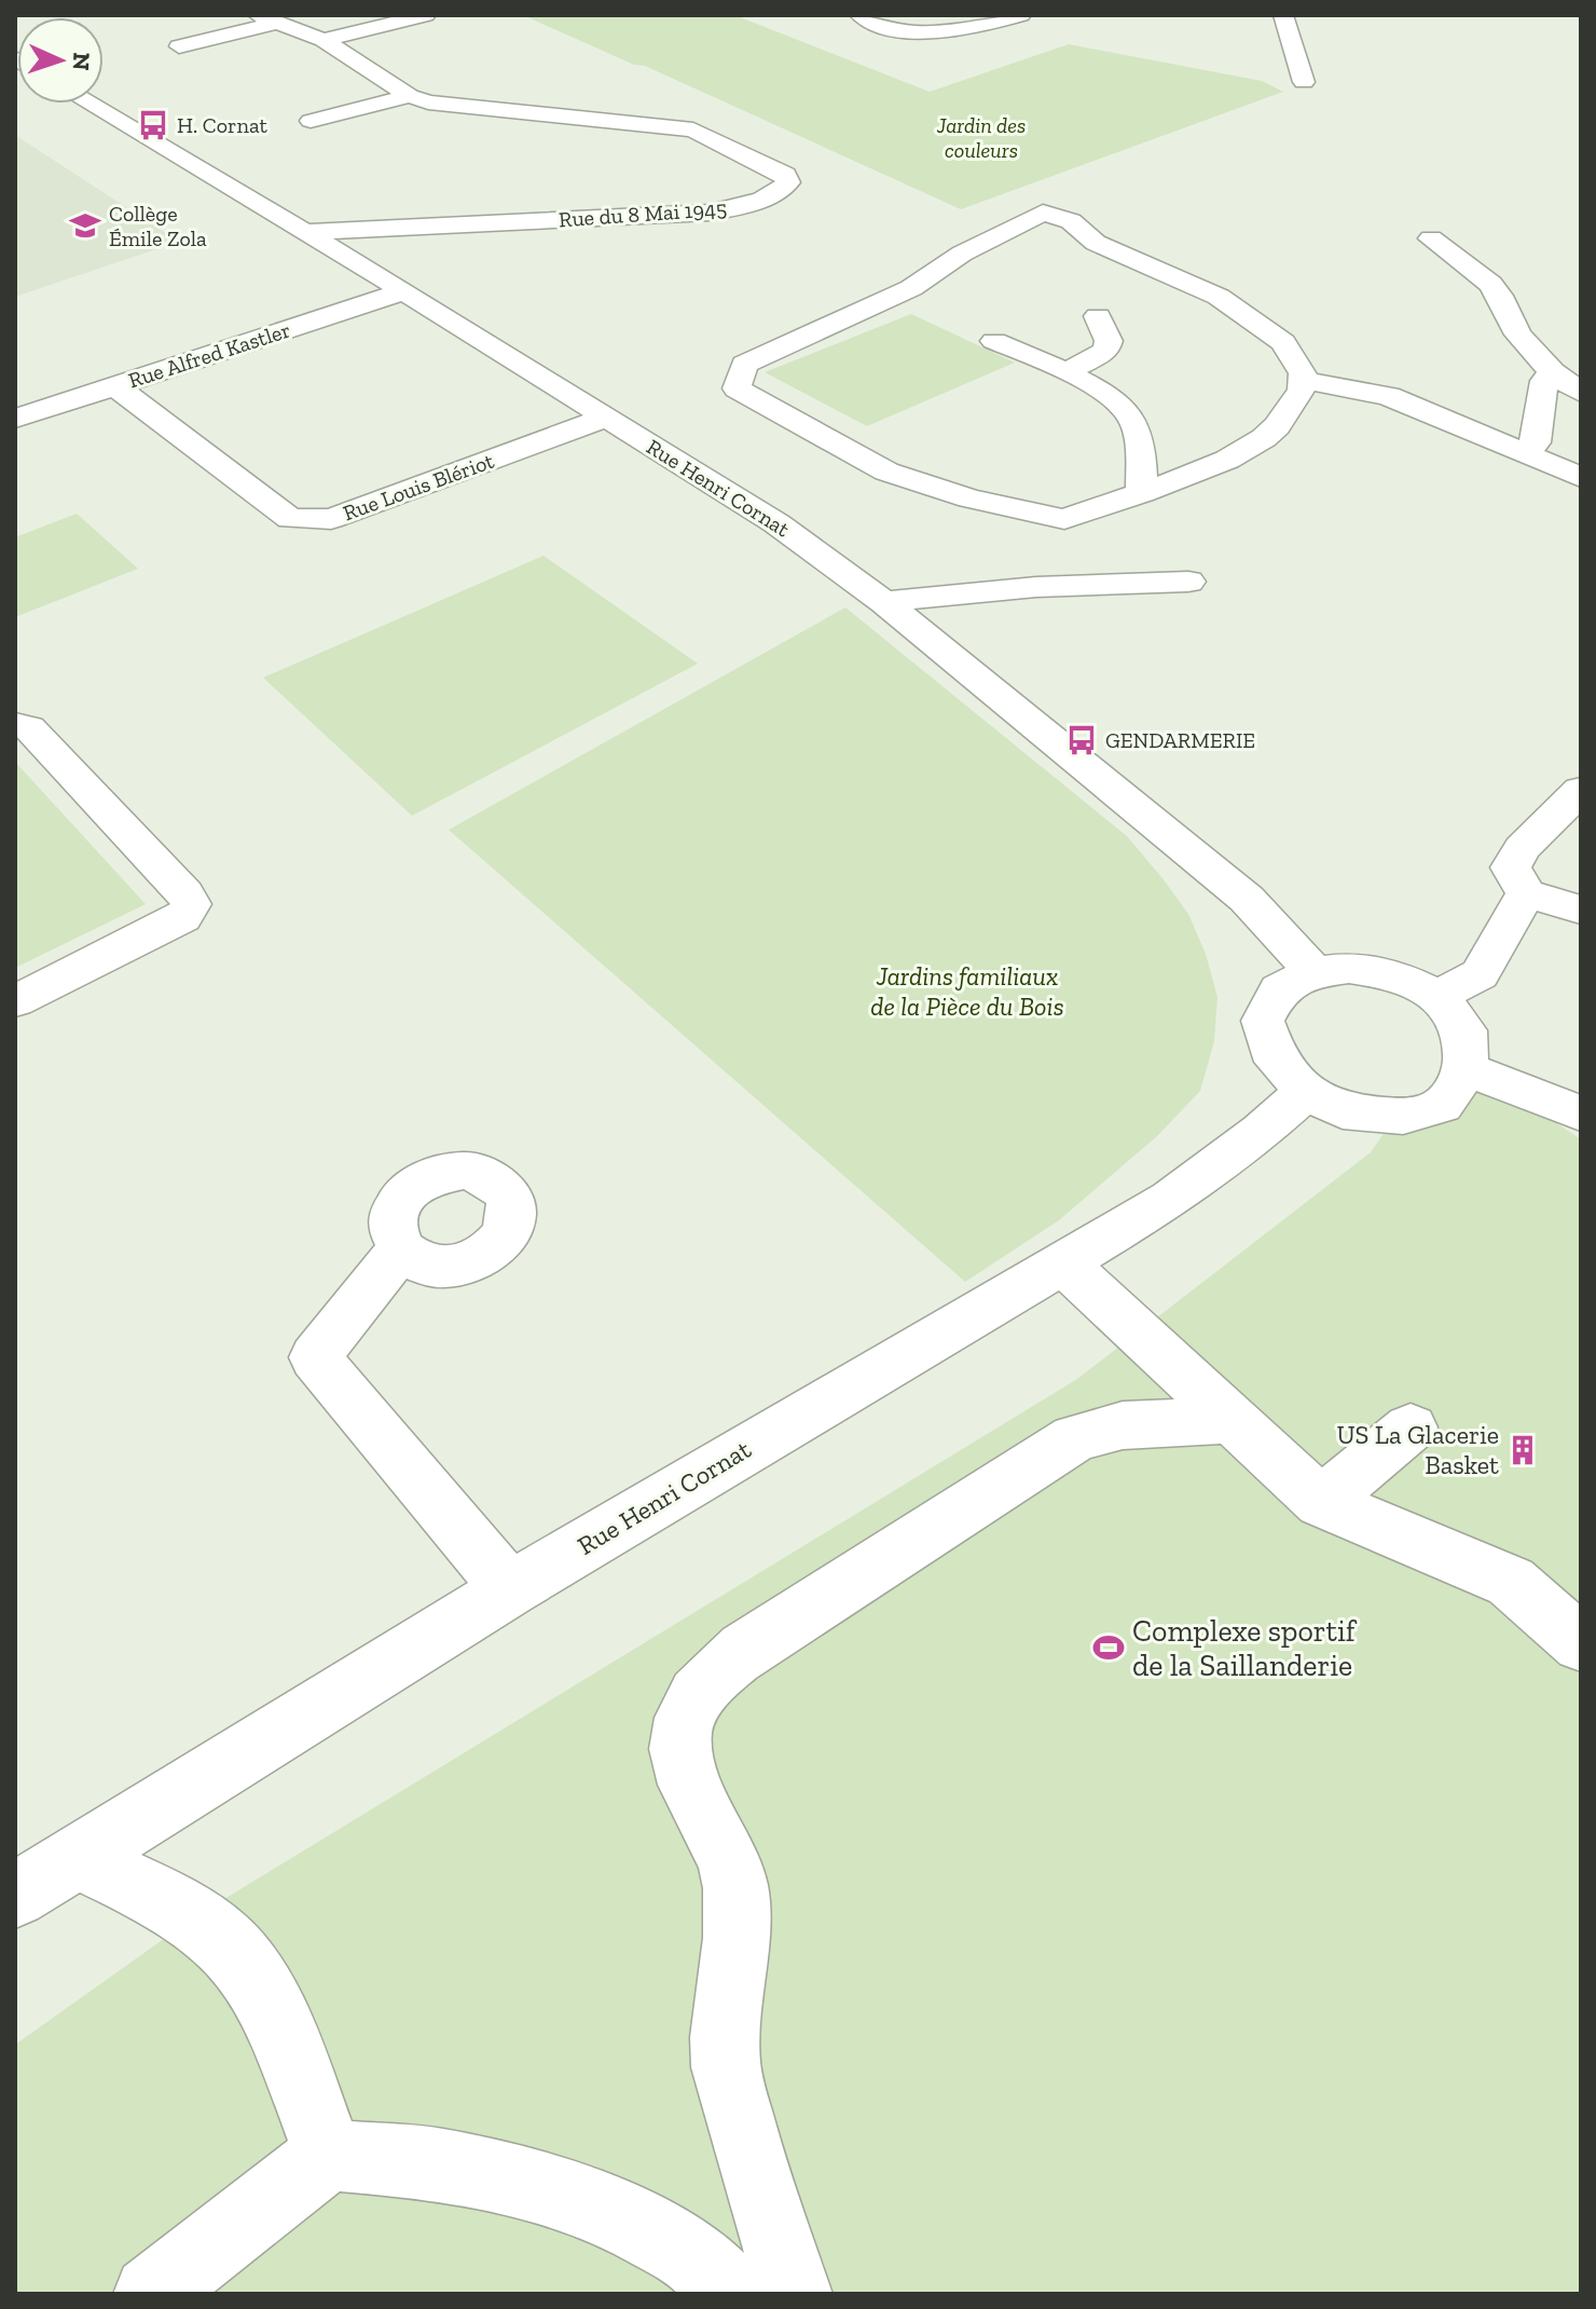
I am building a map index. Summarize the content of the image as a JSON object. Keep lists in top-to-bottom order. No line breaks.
{"streets":{"street":["Rue du 8 Mai 1945","Rue Alfred Kastler","Rue Louis Blériot","Rue Henri Cornat"]},"crossings":[["Rue du 8 Mai 1945","Rue Henri Cornat"],["Rue Alfred Kastler","Rue Louis Blériot"],["Rue Alfred Kastler","Rue Henri Cornat"],["Rue Louis Blériot","Rue Henri Cornat"]],"parks":["Jardin des couleurs","Jardins familiaux de la Pièce du Bois"],"places":{"bus stop":["H. Cornat","GENDARMERIE"],"school or university":["Collège Émile Zola"],"building":["US La Glacerie Basket"],"sports":["Complexe sportif de la Saillanderie"]},"north":"right"}
